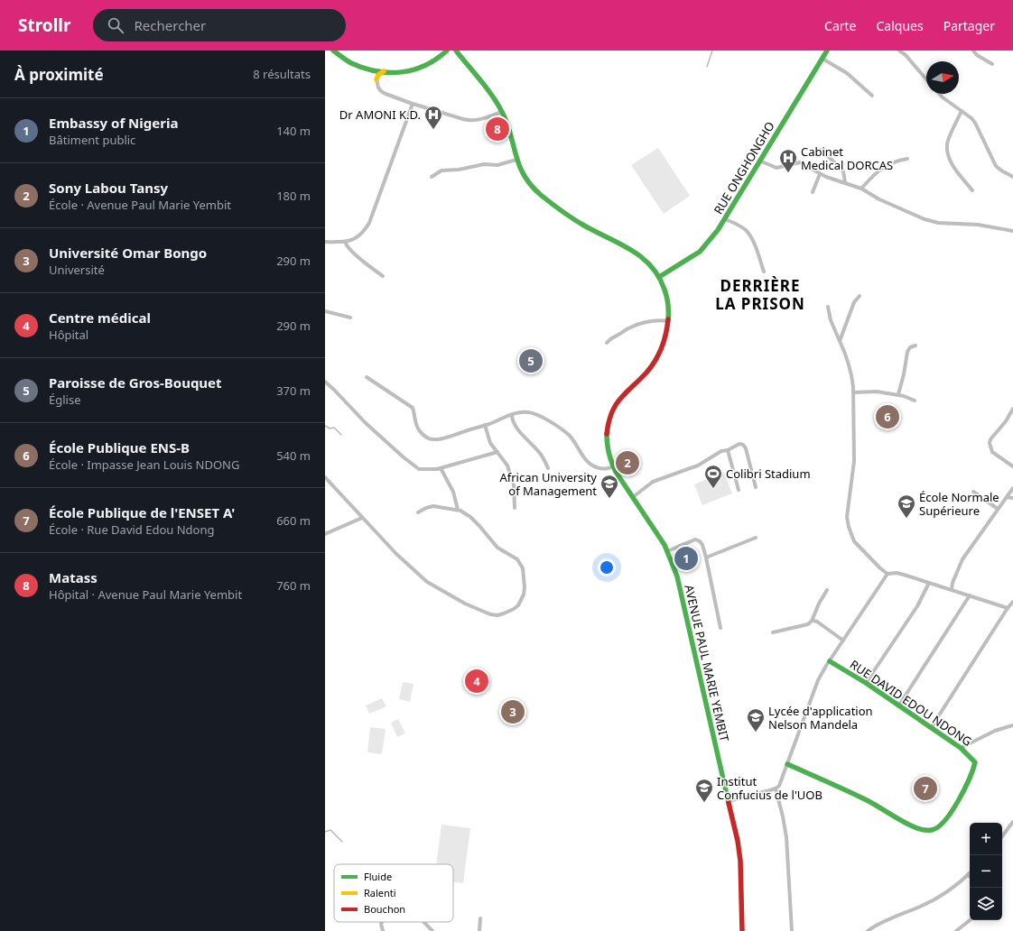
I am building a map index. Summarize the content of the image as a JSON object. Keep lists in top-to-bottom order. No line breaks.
{"streets":{"main road":["RUE ONGHONGHO","AVENUE PAUL MARIE YEMBIT","RUE DAVID EDOU NDONG"]},"crossings":[["RUE ONGHONGHO","AVENUE PAUL MARIE YEMBIT"]],"districts":["DERRIÈRE LA PRISON"],"places":{"hospital":["Dr AMONI K.D.","Cabinet Medical DORCAS"],"sports":["Colibri Stadium"],"school or university":["African University of Management","École Normale Supérieure","Lycée d'application Nelson Mandela","Institut Confucius de l'UOB"]},"legend":["Fluide","Ralenti","Bouchon"],"north":"right","page":{"header":"Strollr","search":"Rechercher","nav":["Carte","Calques","Partager"],"heading":["À proximité","8 résultats"],"list":[{"mark":"1","name":"Embassy of Nigeria","note":"Bâtiment public","value":"140 m"},{"mark":"2","name":"Sony Labou Tansy","note":"École · Avenue Paul Marie Yembit","value":"180 m"},{"mark":"3","name":"Université Omar Bongo","note":"Université","value":"290 m"},{"mark":"4","name":"Centre médical","note":"Hôpital","value":"290 m"},{"mark":"5","name":"Paroisse de Gros-Bouquet","note":"Église","value":"370 m"},{"mark":"6","name":"École Publique ENS-B","note":"École · Impasse Jean Louis NDONG","value":"540 m"},{"mark":"7","name":"École Publique de l'ENSET A'","note":"École · Rue David Edou Ndong","value":"660 m"},{"mark":"8","name":"Matass","note":"Hôpital · Avenue Paul Marie Yembit","value":"760 m"}],"pins":["8","5","6","2","1","4","3","7"],"map_buttons":["+","−"]}}
